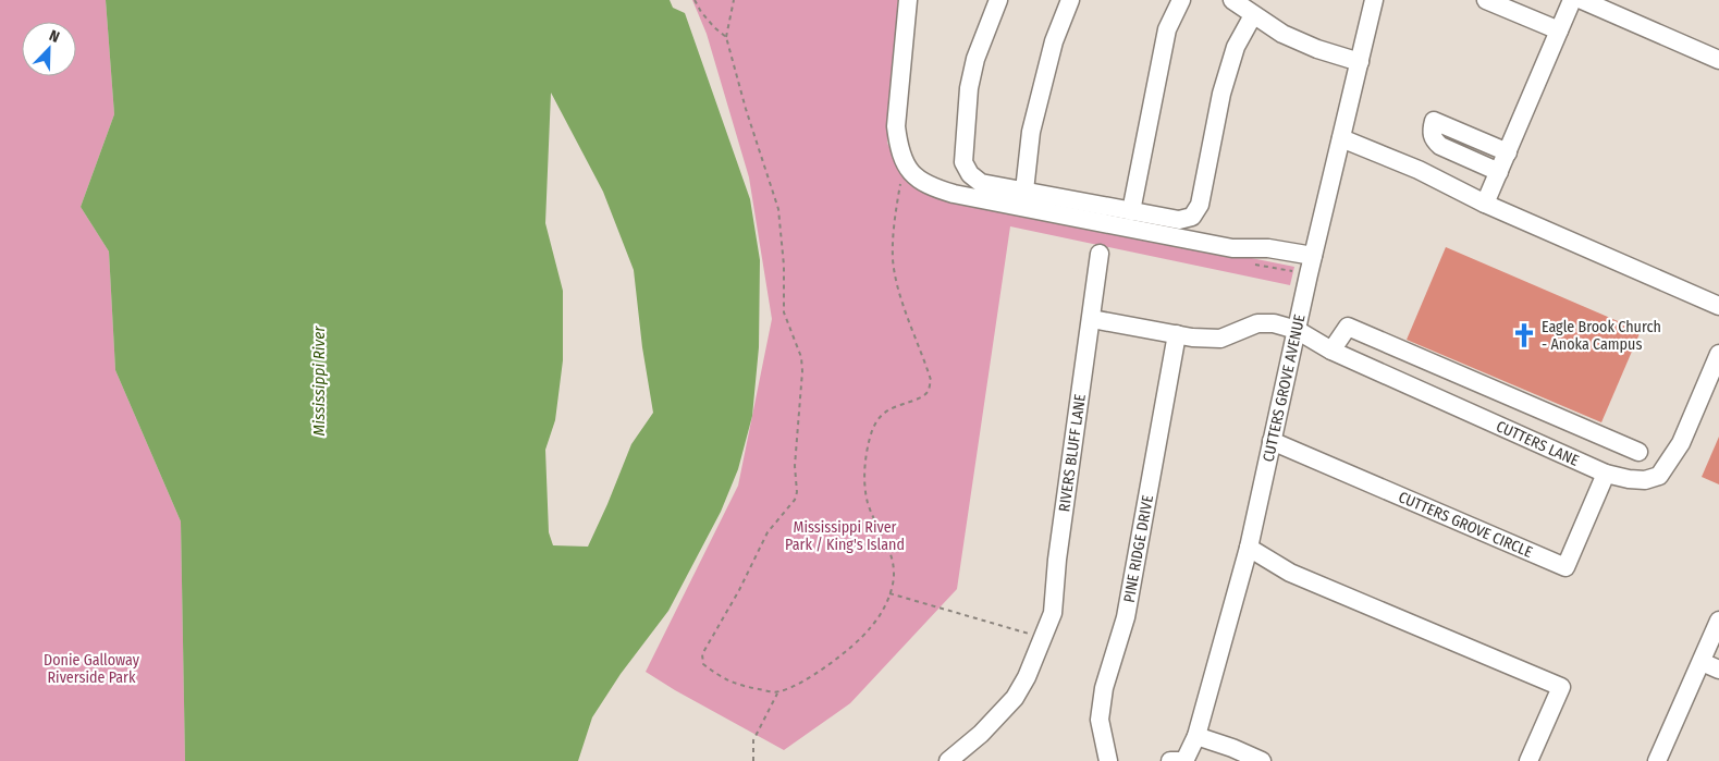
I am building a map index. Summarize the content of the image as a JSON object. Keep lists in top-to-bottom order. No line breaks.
{"streets":{"street":["CUTTERS GROVE AVENUE","CUTTERS LANE","RIVERS BLUFF LANE","CUTTERS GROVE CIRCLE","PINE RIDGE DRIVE"]},"crossings":[["CUTTERS GROVE AVENUE","CUTTERS LANE"],["CUTTERS GROVE AVENUE","CUTTERS GROVE CIRCLE"],["CUTTERS LANE","CUTTERS GROVE CIRCLE"]],"water":["Mississippi River"],"parks":["Mississippi River Park / King's Island","Donie Galloway Riverside Park"],"places":{"church":["Eagle Brook Church - Anoka Campus"]},"north":"top right"}
